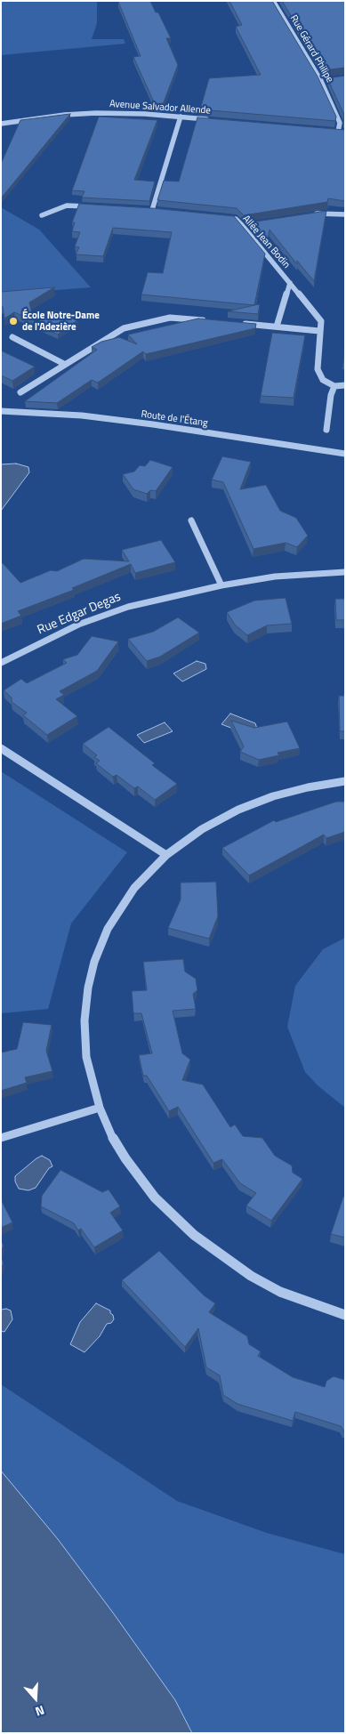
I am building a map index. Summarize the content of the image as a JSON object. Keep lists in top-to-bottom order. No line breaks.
{"streets":{"street":["Rue Gérard Philipe","Avenue Salvador Allende","Allée Jean Bodin","Route de l'Étang","Rue Edgar Degas"]},"places":["École Notre-Dame de l'Adezière"],"north":"bottom"}
